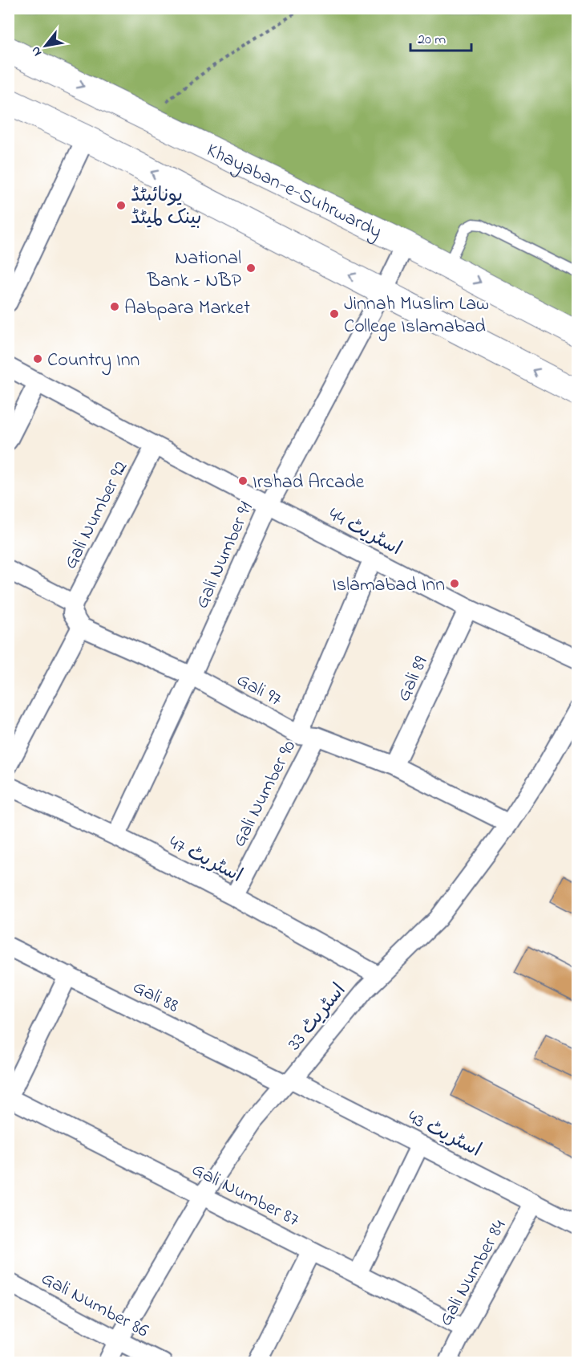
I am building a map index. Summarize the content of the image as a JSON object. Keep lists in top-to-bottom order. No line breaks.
{"streets":{"main road":["Khayaban-e-Suhrwardy"],"street":["Gali Number 92","اسٹریٹ 44","Gali Number 91","Gali 89","Gali 97","Gali Number 90","اسٹریٹ 47","Gali 88","اسٹریٹ 33","اسٹریٹ 43","Gali Number 87","Gali Number 84","Gali Number 86"]},"crossings":[["Khayaban-e-Suhrwardy","Gali Number 91"],["Gali Number 92","اسٹریٹ 44"],["اسٹریٹ 44","Gali Number 91"],["اسٹریٹ 44","Gali 89"],["اسٹریٹ 44","Gali Number 90"],["Gali Number 91","Gali 97"],["Gali Number 91","اسٹریٹ 47"],["Gali 89","Gali 97"],["Gali 97","Gali Number 90"],["Gali 97","اسٹریٹ 33"],["Gali Number 90","اسٹریٹ 47"],["اسٹریٹ 47","اسٹریٹ 33"],["Gali 88","اسٹریٹ 33"],["Gali 88","اسٹریٹ 43"],["اسٹریٹ 33","اسٹریٹ 43"],["اسٹریٹ 33","Gali Number 87"],["اسٹریٹ 33","Gali Number 86"],["اسٹریٹ 43","Gali Number 84"],["Gali Number 87","Gali Number 84"]],"places":["یونائیٹڈ بینک لمیٹڈ","National Bank - NBP","Aabpara Market","Jinnah Muslim Law College Islamabad","Country Inn","Irshad Arcade","Islamabad Inn"],"scale_bar":"20 m","north":"bottom left"}
